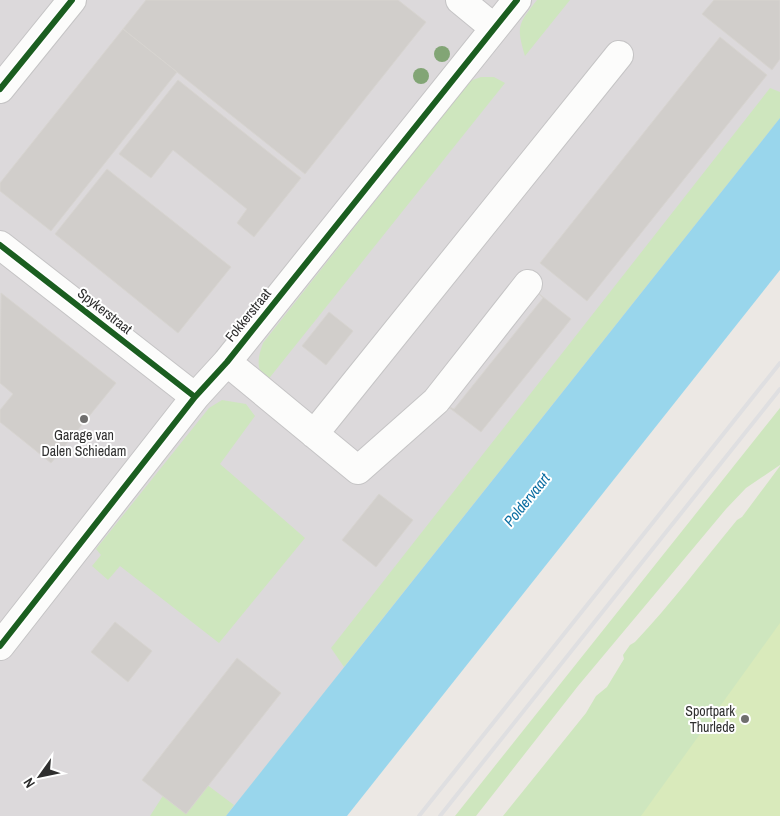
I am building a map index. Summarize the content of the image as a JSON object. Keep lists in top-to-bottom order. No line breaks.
{"streets":{"street":["Spykerstraat","Fokkerstraat"]},"crossings":[["Spykerstraat","Fokkerstraat"]],"water":["Poldervaart"],"places":["Garage van Dalen Schiedam","Sportpark Thurlede"],"north":"bottom left"}
